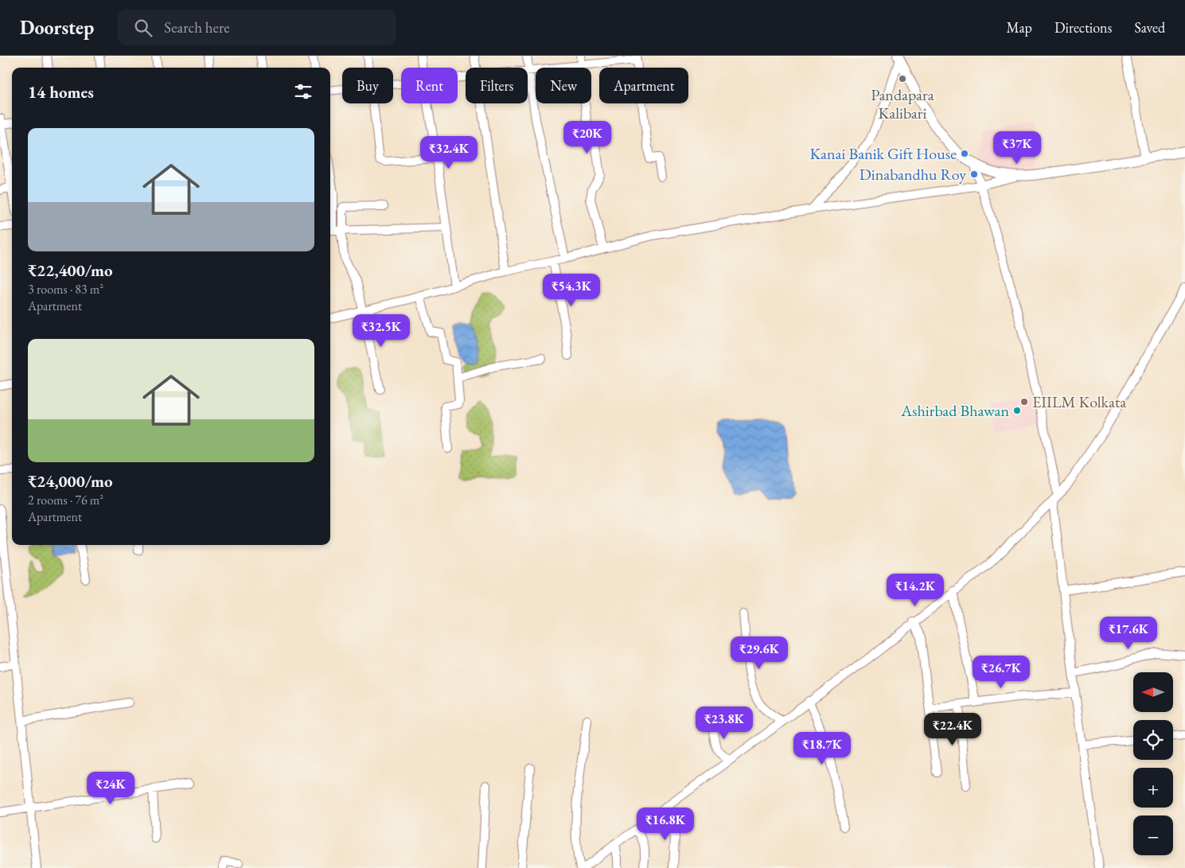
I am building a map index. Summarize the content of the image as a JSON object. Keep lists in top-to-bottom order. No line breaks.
{"places":["Pandapara Kalibari","Kanai Banik Gift House","Dinabandhu Roy","EIILM Kolkata","Ashirbad Bhawan"],"north":"left","page":{"header":"Doorstep","search":"Search here","nav":["Map","Directions","Saved"],"chip":["Buy","Rent","Filters","New","Apartment"],"heading":"14 homes","list":[{"name":"₹22,400/mo","note":"3 rooms · 83 m² · Apartment"},{"name":"₹24,000/mo","note":"2 rooms · 76 m² · Apartment"}],"price":["₹20K","₹37K","₹32.4K","₹54.3K","₹32.5K","₹14.2K","₹17.6K","₹29.6K","₹26.7K","₹23.8K","₹22.4K","₹18.7K","₹24K","₹16.8K"],"map_buttons":["+","−"]}}
